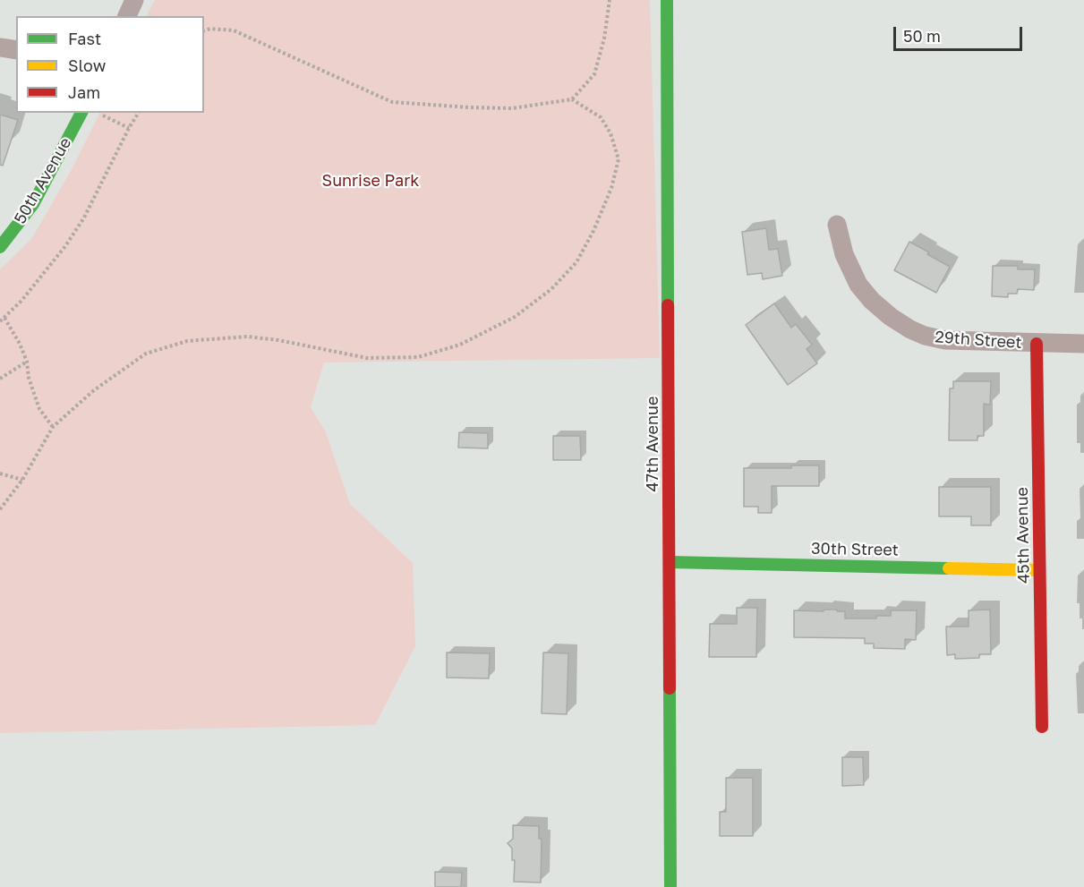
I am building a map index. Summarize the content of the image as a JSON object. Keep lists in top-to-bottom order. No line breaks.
{"streets":{"street":["50th Avenue","29th Street","47th Avenue","45th Avenue","30th Street"]},"crossings":[["29th Street","45th Avenue"],["47th Avenue","30th Street"],["45th Avenue","30th Street"]],"parks":["Sunrise Park"],"legend":["Fast","Slow","Jam"],"scale_bar":"50 m"}
